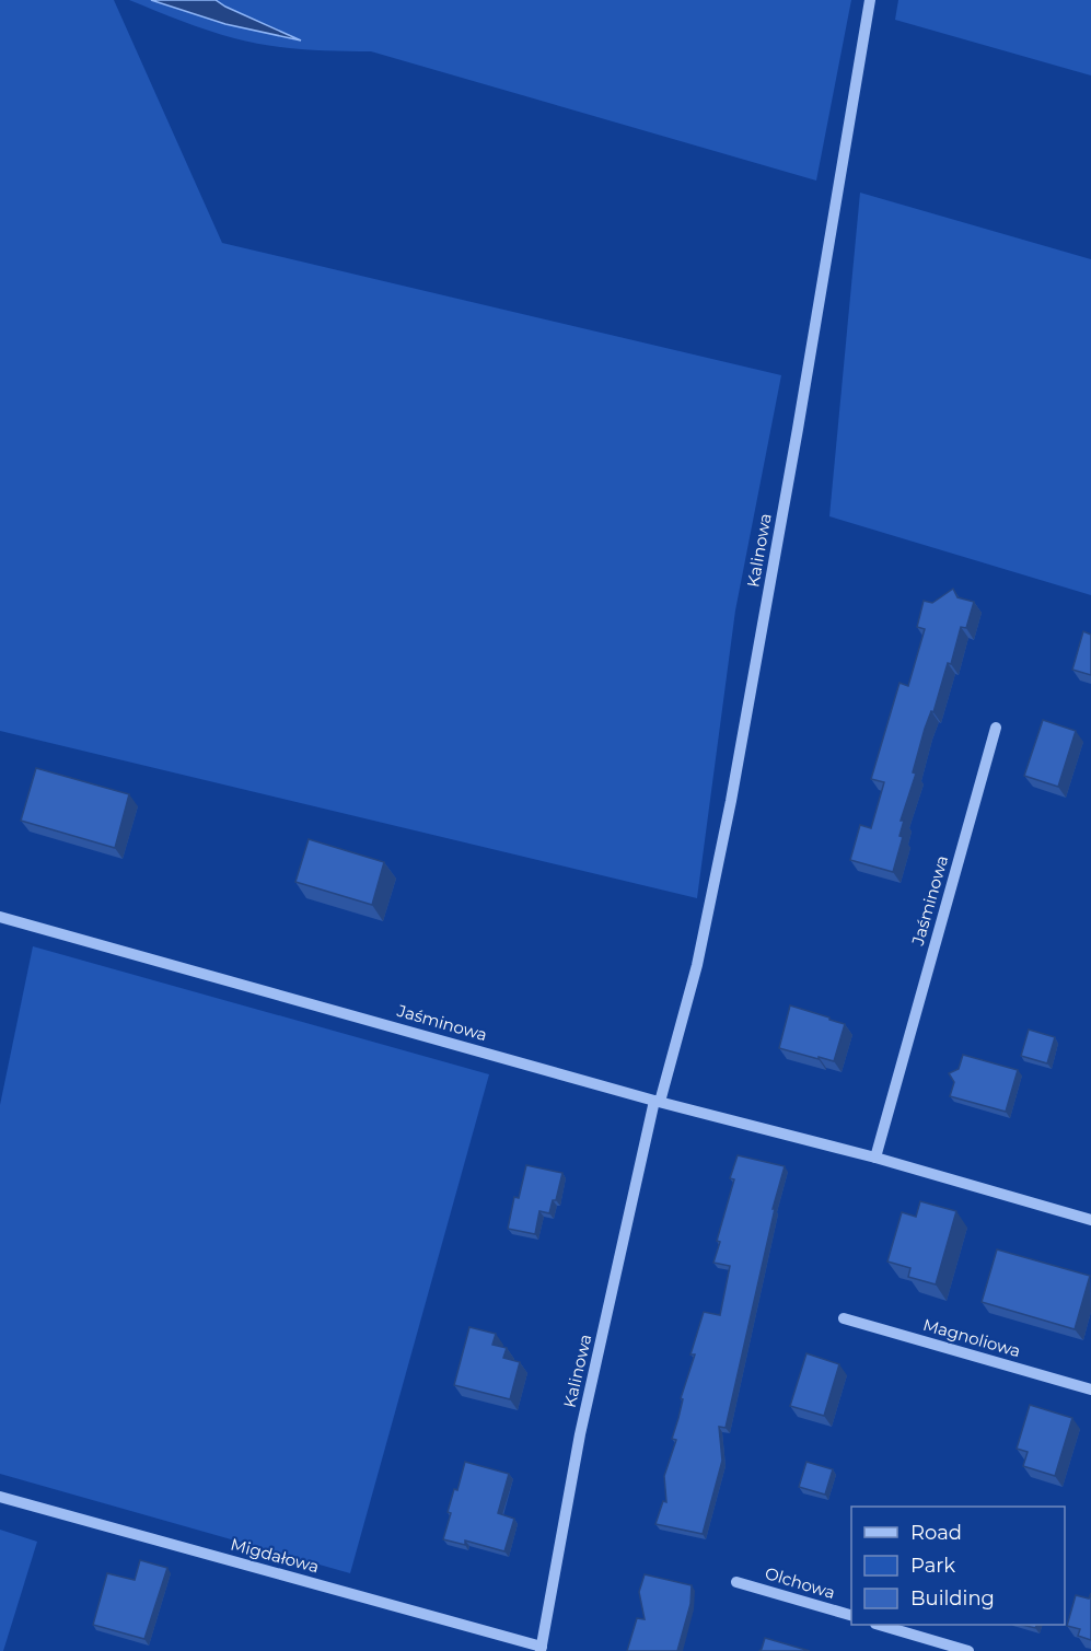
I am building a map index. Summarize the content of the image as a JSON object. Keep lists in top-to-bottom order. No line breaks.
{"streets":{"street":["Kalinowa","Jaśminowa","Magnoliowa","Migdałowa","Olchowa"]},"crossings":[["Kalinowa","Jaśminowa"],["Kalinowa","Migdałowa"]],"legend":["Road","Park","Building"]}
